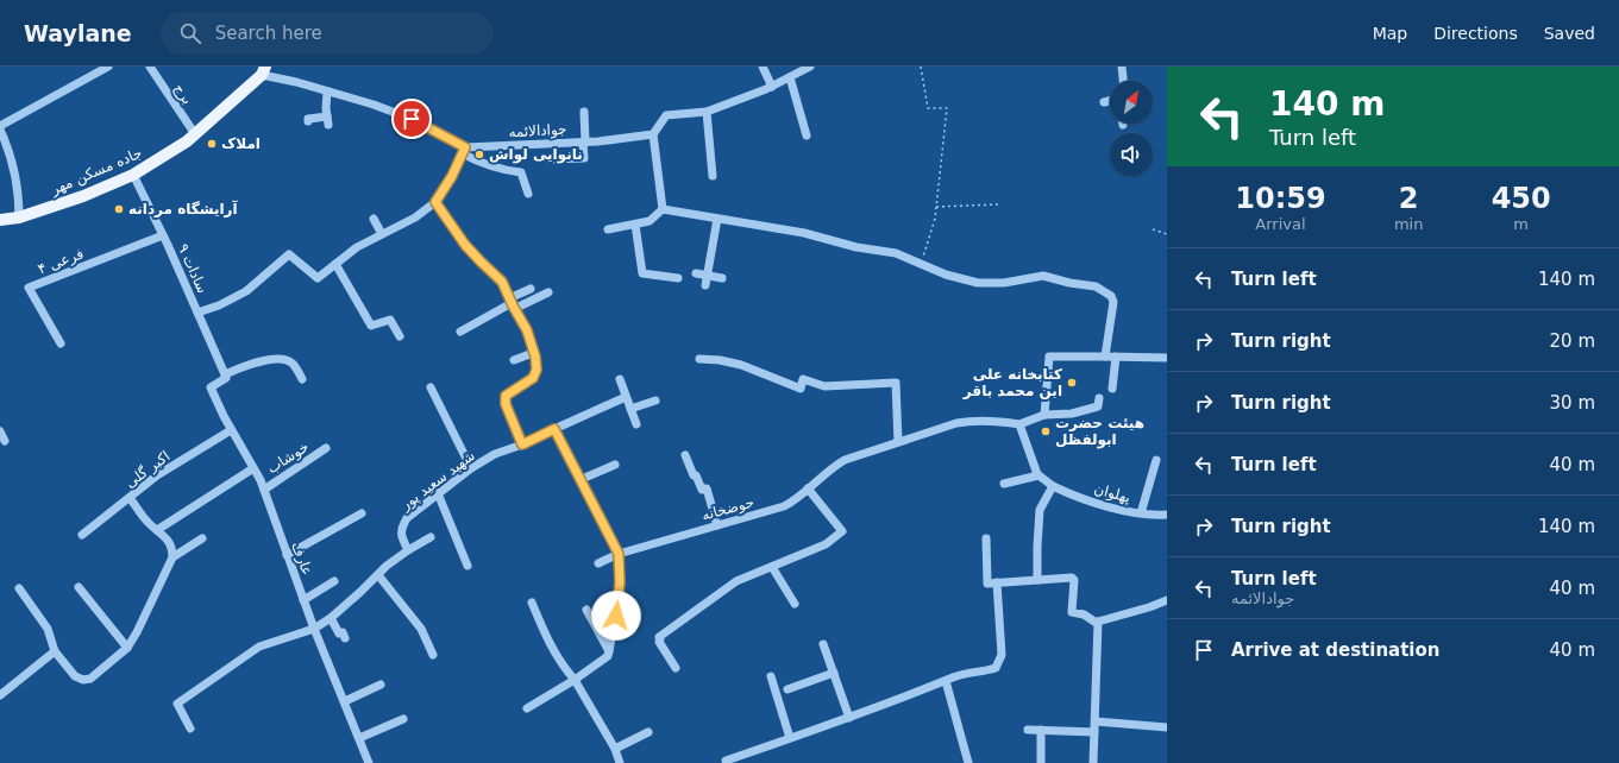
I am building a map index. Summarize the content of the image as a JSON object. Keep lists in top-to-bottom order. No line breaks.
{"streets":{"main road":["جاده مسکن مهر"],"street":["برج","جوادالائمه","فرعی ۴","سادات ۹","خوشاب","اکبر گلی","شهید سعید پور","پهلوان","حوضخانه","عارف"]},"crossings":[["برج","جاده مسکن مهر"],["جاده مسکن مهر","سادات ۹"],["فرعی ۴","سادات ۹"],["سادات ۹","عارف"],["خوشاب","عارف"],["اکبر گلی","عارف"]],"places":["املاک","نانوایی لواش","آرایشگاه مردانه","کتابخانه علی ابن محمد باقر","هیئت حضرت ابولفظل"],"north":"top right","page":{"header":"Waylane","search":"Search here","nav":["Map","Directions","Saved"],"turn":["140 m","Turn left"],"eta":["10:59","Arrival","2","min","450","m"],"list":[{"name":"Turn left","value":"140 m"},{"name":"Turn right","value":"20 m"},{"name":"Turn right","value":"30 m"},{"name":"Turn left","value":"40 m"},{"name":"Turn right","value":"140 m"},{"name":"Turn left","note":"جوادالائمه","value":"40 m"},{"name":"Arrive at destination","value":"40 m"}]}}
